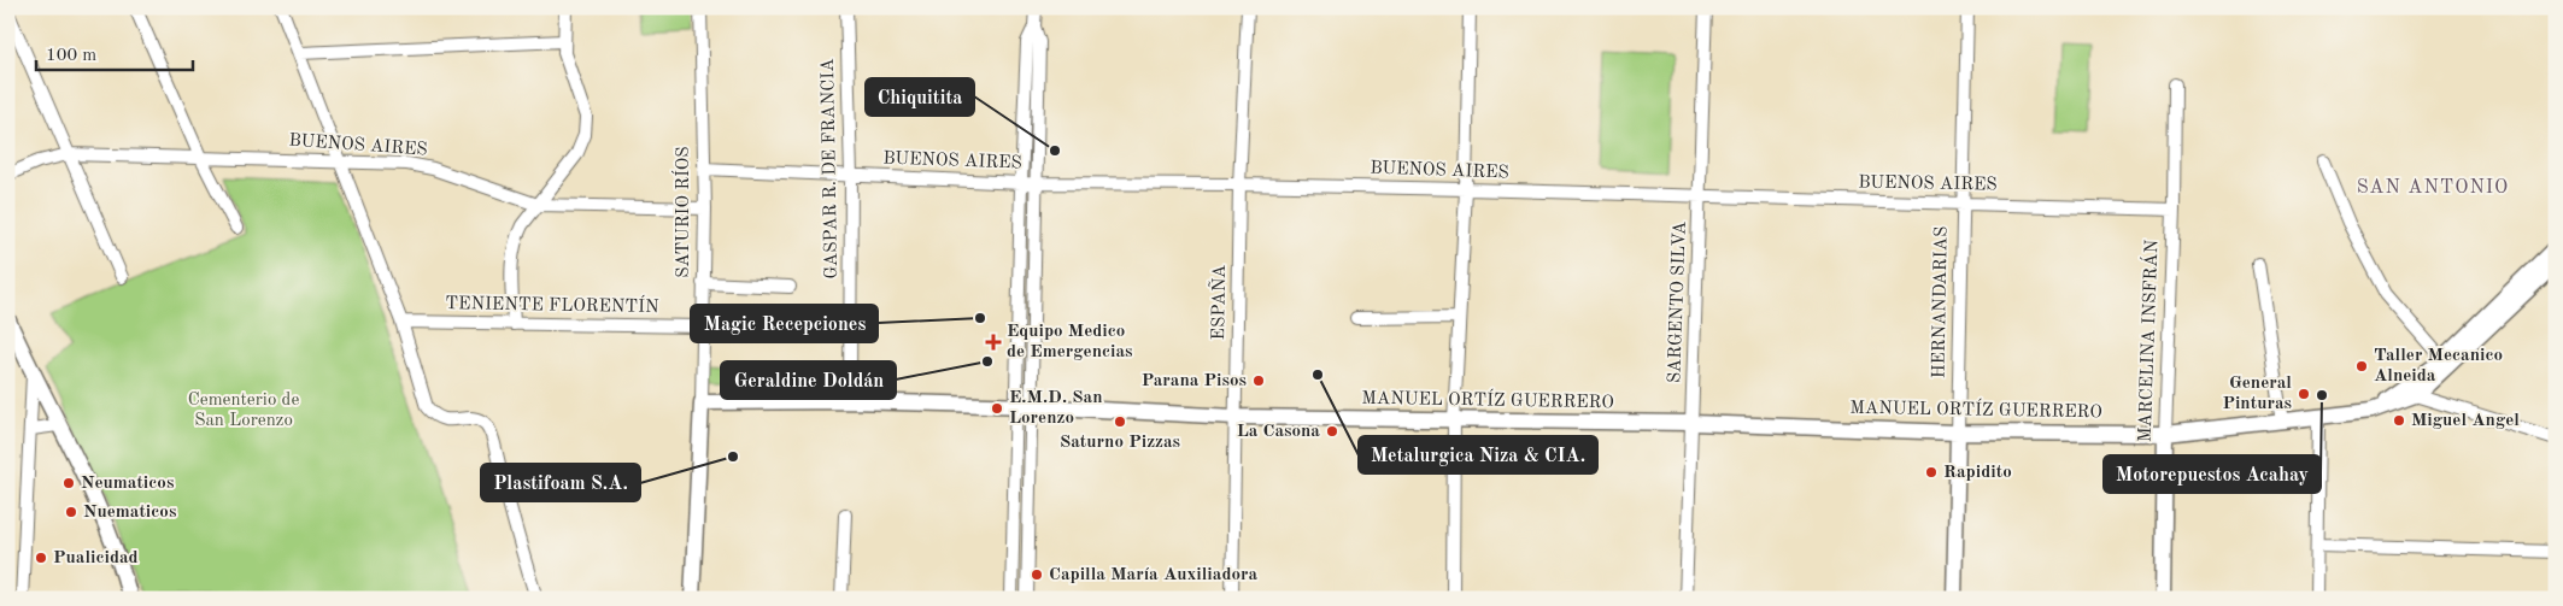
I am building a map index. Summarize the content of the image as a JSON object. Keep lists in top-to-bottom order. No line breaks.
{"streets":{"main road":["SATURIO RÍOS","HERNANDARIAS","MARCELINA INSFRÁN","MANUEL ORTÍZ GUERRERO"],"street":["BUENOS AIRES","GASPAR R. DE FRANCIA","ESPAÑA","SARGENTO SILVA","TENIENTE FLORENTÍN"]},"crossings":[["BUENOS AIRES","GASPAR R. DE FRANCIA"],["BUENOS AIRES","SATURIO RÍOS"],["BUENOS AIRES","ESPAÑA"],["BUENOS AIRES","SARGENTO SILVA"],["BUENOS AIRES","HERNANDARIAS"],["BUENOS AIRES","MARCELINA INSFRÁN"],["GASPAR R. DE FRANCIA","MANUEL ORTÍZ GUERRERO"],["SATURIO RÍOS","TENIENTE FLORENTÍN"],["SATURIO RÍOS","MANUEL ORTÍZ GUERRERO"],["ESPAÑA","MANUEL ORTÍZ GUERRERO"],["SARGENTO SILVA","MANUEL ORTÍZ GUERRERO"],["HERNANDARIAS","MANUEL ORTÍZ GUERRERO"],["MARCELINA INSFRÁN","MANUEL ORTÍZ GUERRERO"]],"districts":["SAN ANTONIO"],"parks":["Cementerio de San Lorenzo"],"places":{"other":["Chiquitita","Magic Recepciones","Geraldine Doldán","Taller Mecanico Alneida","Metalurgica Niza & CIA.","Parana Pisos","General Pinturas","Motorepuestos Acahay","E.M.D. San Lorenzo","Miguel Angel","Saturno Pizzas","La Casona","Plastifoam S.A.","Rapidito","Neumaticos","Nuematicos","Pualicidad","Capilla María Auxiliadora"],"health":["Equipo Medico de Emergencias"]},"scale_bar":"100 m"}
